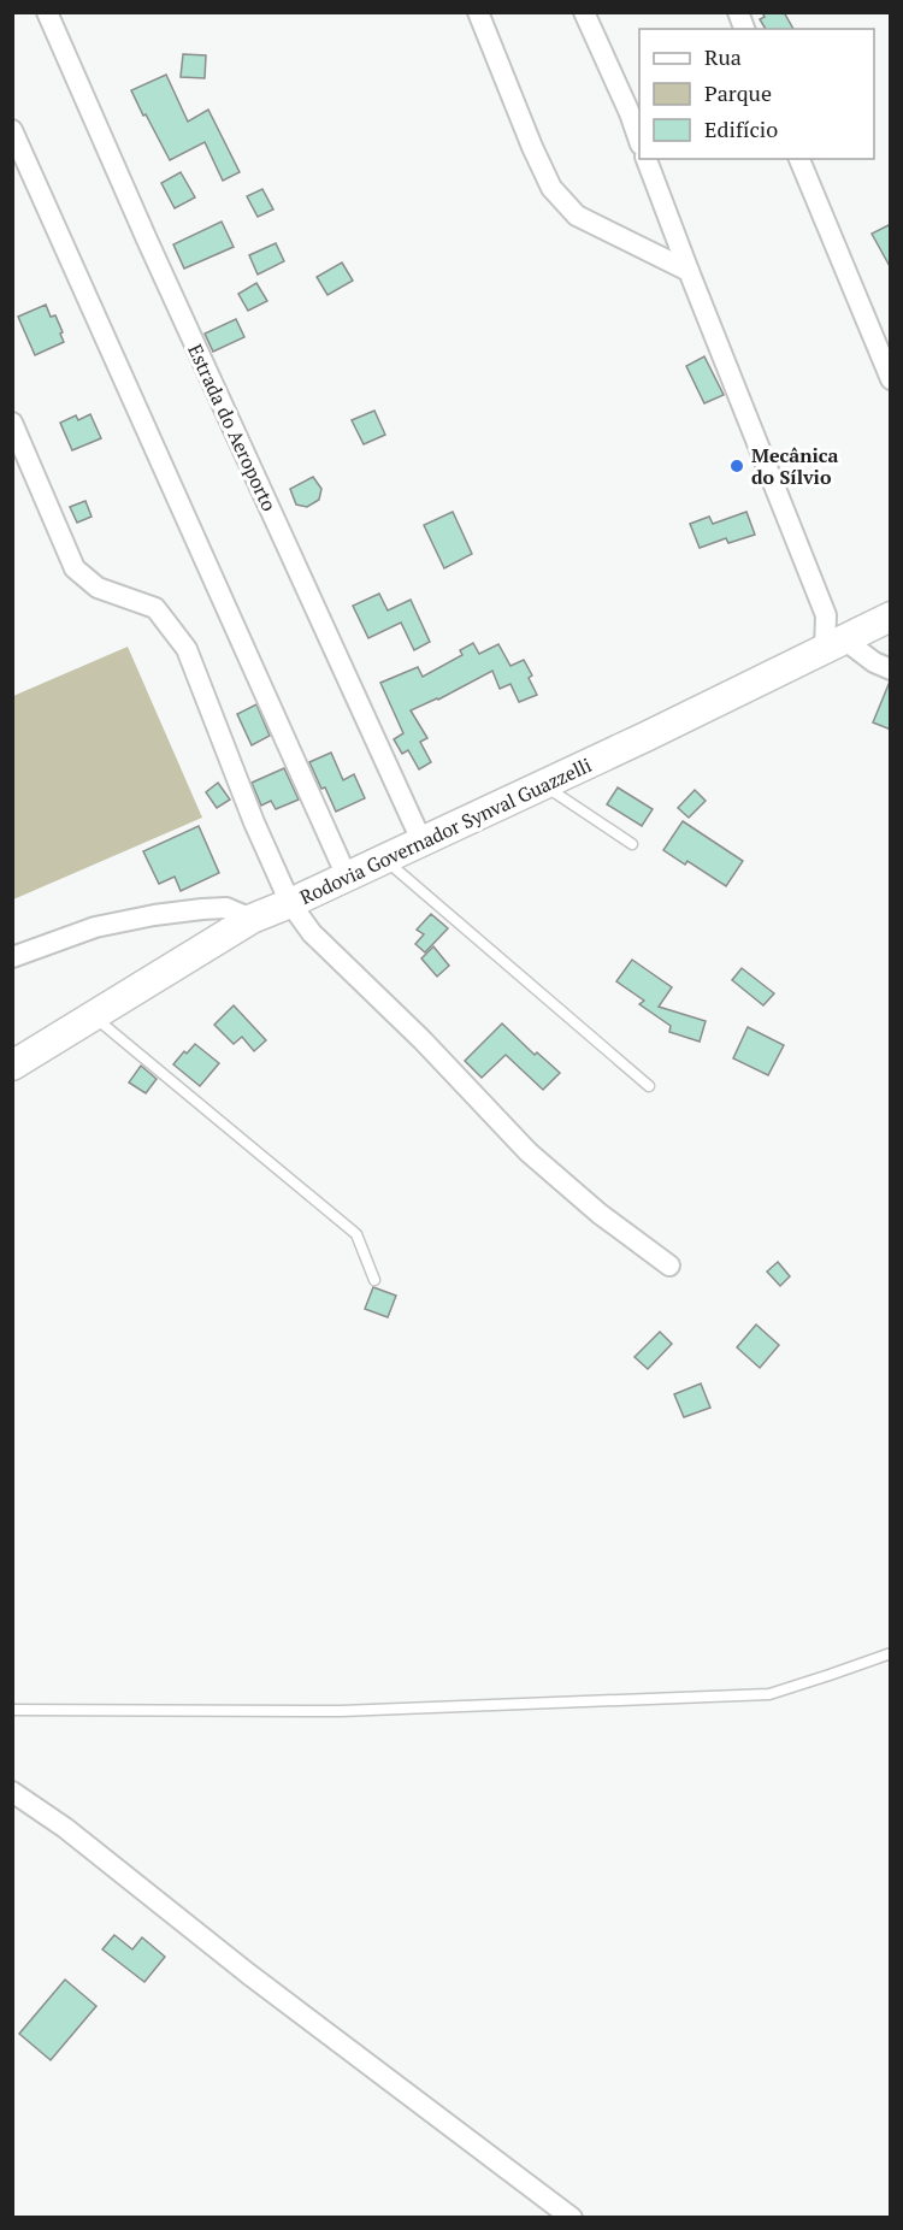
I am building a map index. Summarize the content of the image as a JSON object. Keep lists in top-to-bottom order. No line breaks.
{"streets":{"main road":["Rodovia Governador Synval Guazzelli"],"street":["Estrada do Aeroporto"]},"crossings":[["Estrada do Aeroporto","Rodovia Governador Synval Guazzelli"]],"places":["Mecânica do Sílvio"],"legend":["Rua","Parque","Edifício"]}
